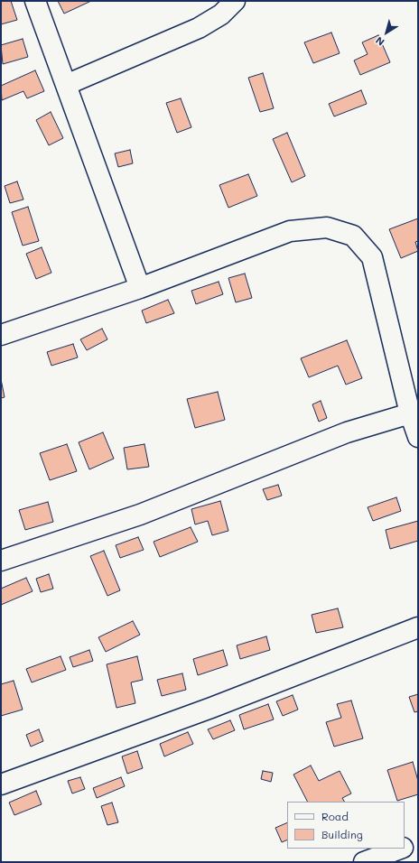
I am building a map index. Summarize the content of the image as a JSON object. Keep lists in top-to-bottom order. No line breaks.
{"legend":["Road","Building"],"north":"bottom left"}
